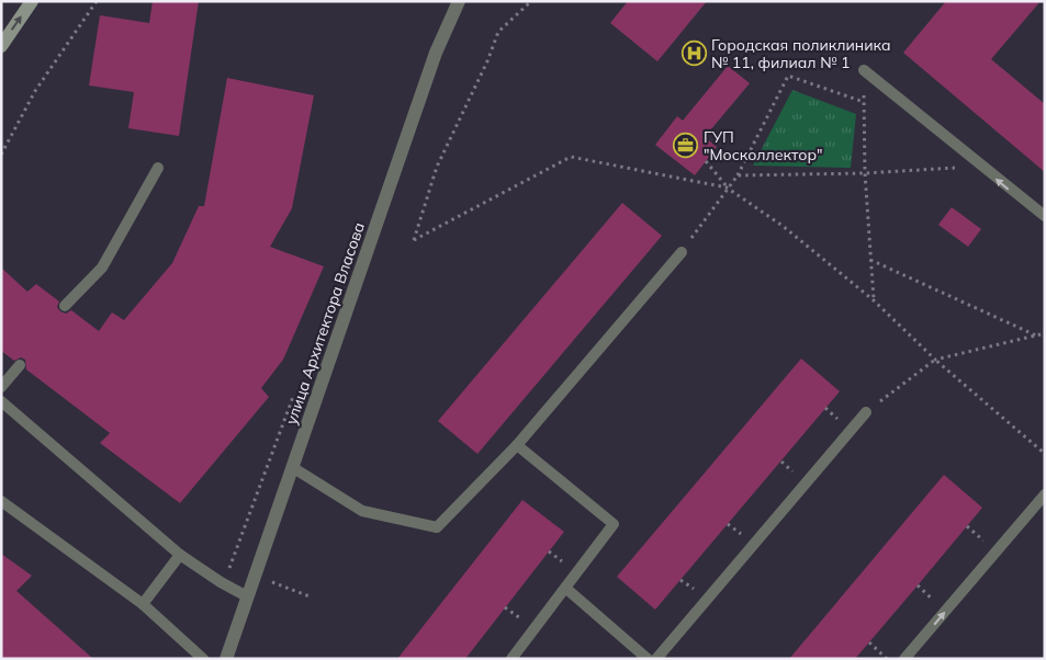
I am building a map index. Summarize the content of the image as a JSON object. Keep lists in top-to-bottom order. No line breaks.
{"streets":{"street":["улица Архитектора Власова"]},"places":{"hospital":["Городская поликлиника № 11, филиал № 1"],"office":["ГУП \"Москоллектор\""]}}
